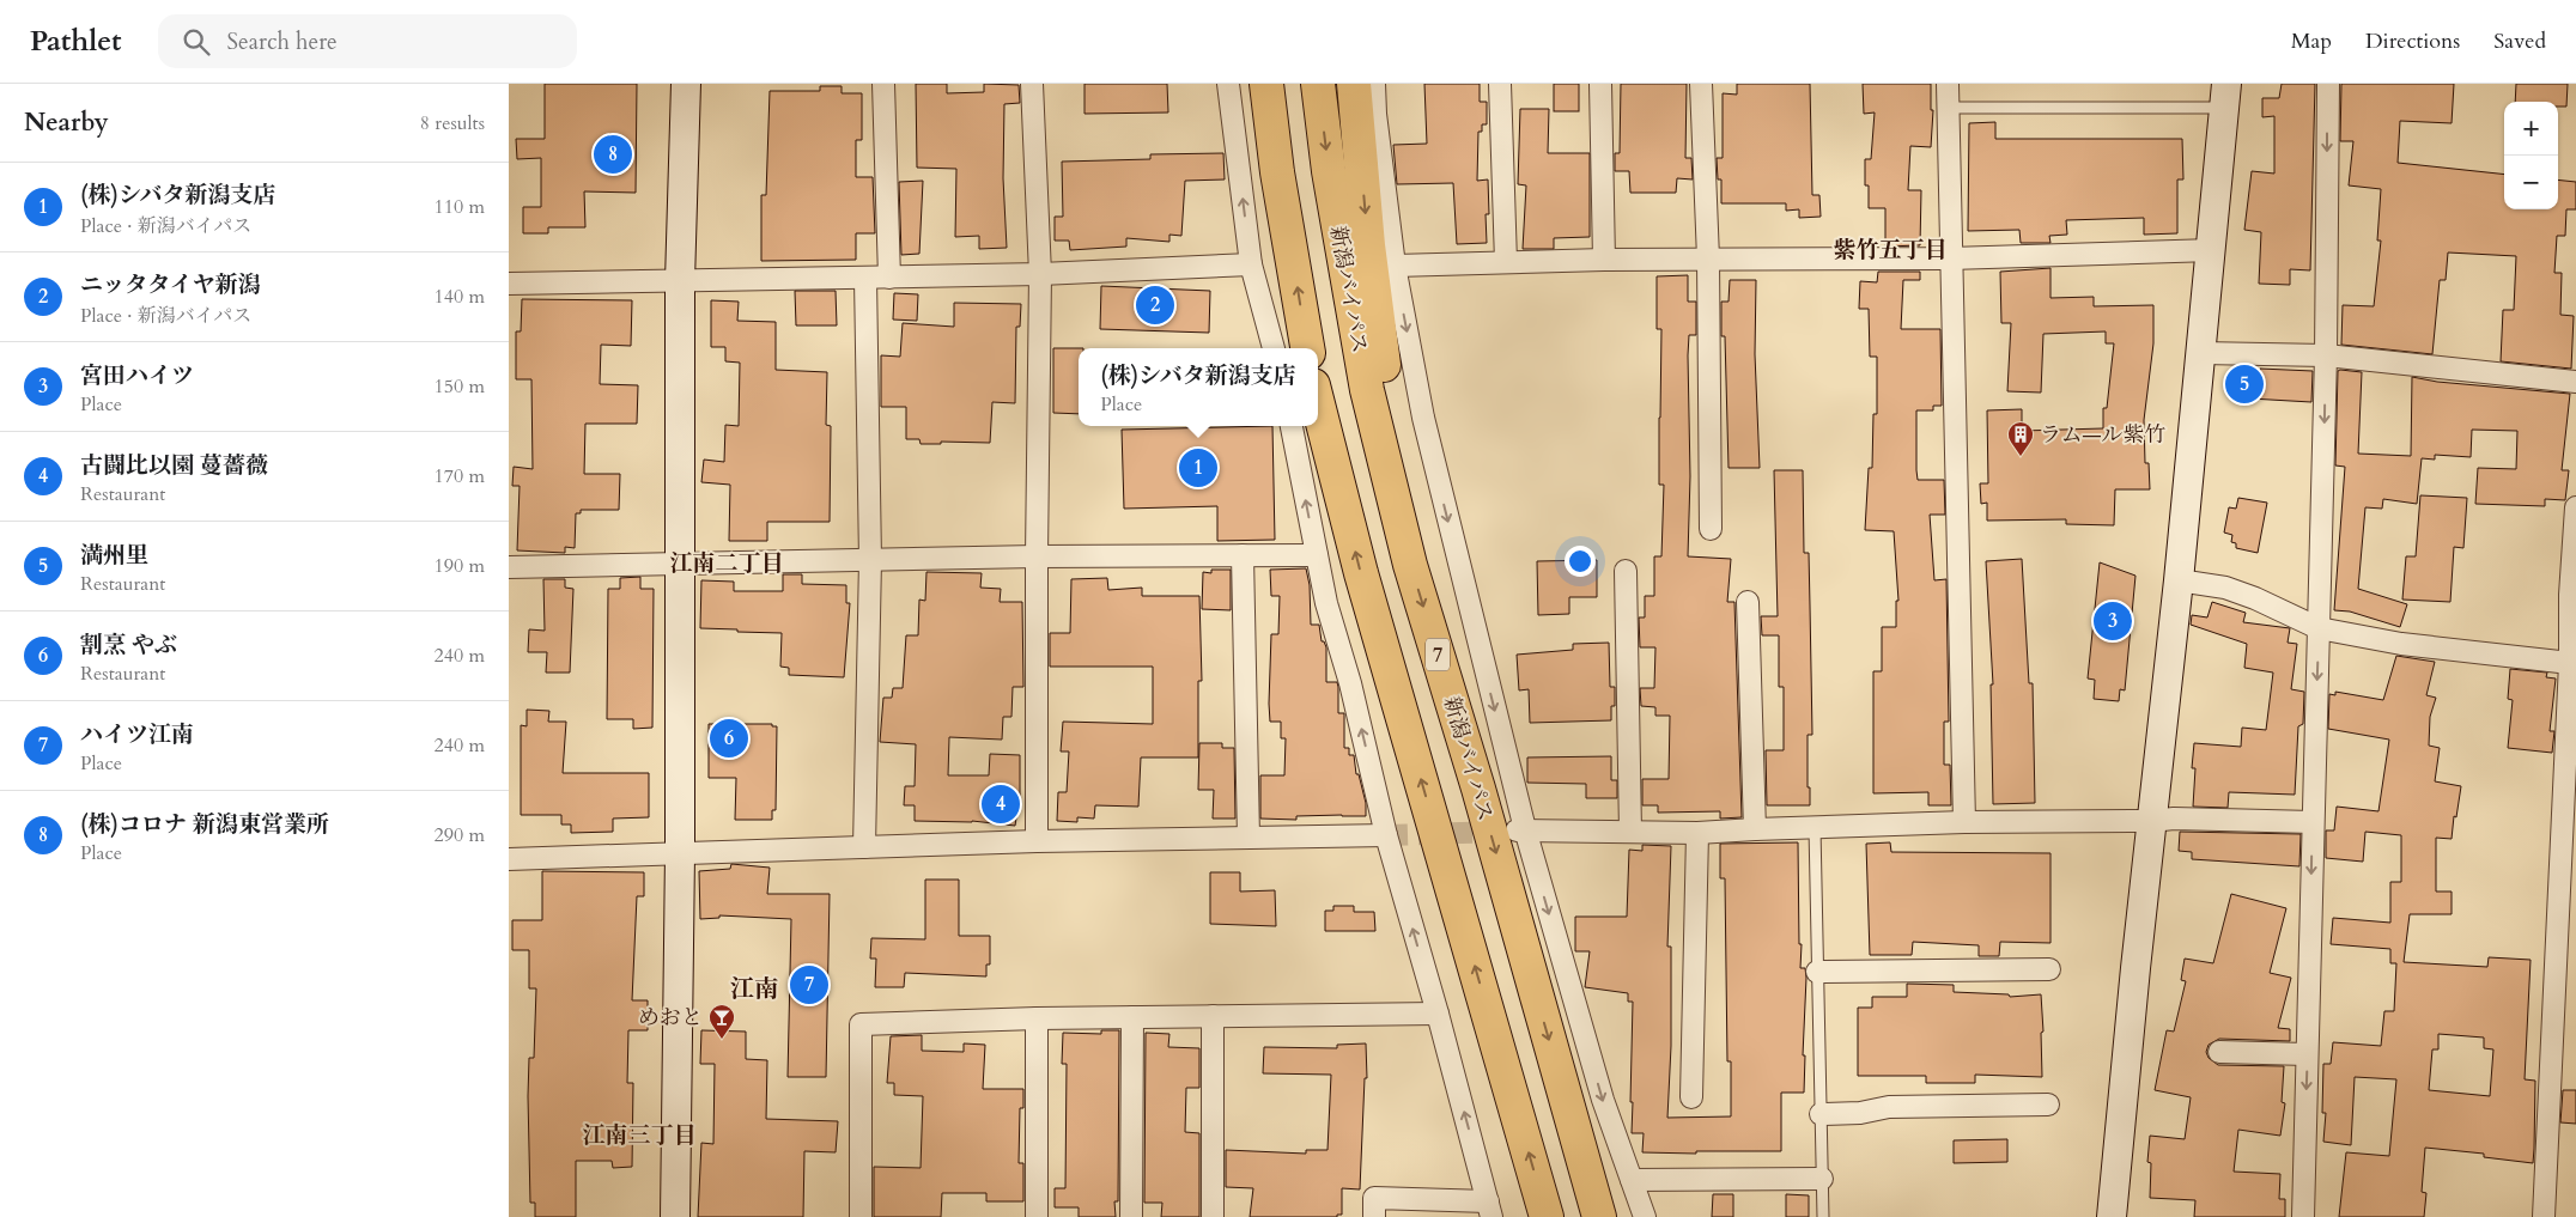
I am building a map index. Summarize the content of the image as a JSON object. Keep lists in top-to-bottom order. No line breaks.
{"streets":{"highway":["新潟バイパス","7"]},"crossings":[["新潟バイパス","7"]],"districts":["紫竹五丁目","江南二丁目","江南","江南三丁目"],"places":{"building":["ラム―ル紫竹"],"bar":["めおと"]},"page":{"header":"Pathlet","search":"Search here","nav":["Map","Directions","Saved"],"heading":["Nearby","8 results"],"map_buttons":["+","−"],"pins":["8","2","5","1","3","6","4","7"],"list":[{"mark":"1","name":"(株)シバタ新潟支店","note":"Place · 新潟バイパス","value":"110 m"},{"mark":"2","name":"ニッタタイヤ新潟","note":"Place · 新潟バイパス","value":"140 m"},{"mark":"3","name":"宮田ハイツ","note":"Place","value":"150 m"},{"mark":"4","name":"古闘比以園 蔓薔薇","note":"Restaurant","value":"170 m"},{"mark":"5","name":"満州里","note":"Restaurant","value":"190 m"},{"mark":"6","name":"割烹 やぶ","note":"Restaurant","value":"240 m"},{"mark":"7","name":"ハイツ江南","note":"Place","value":"240 m"},{"mark":"8","name":"(株)コロナ 新潟東営業所","note":"Place","value":"290 m"}],"popup":["(株)シバタ新潟支店","Place"]}}
